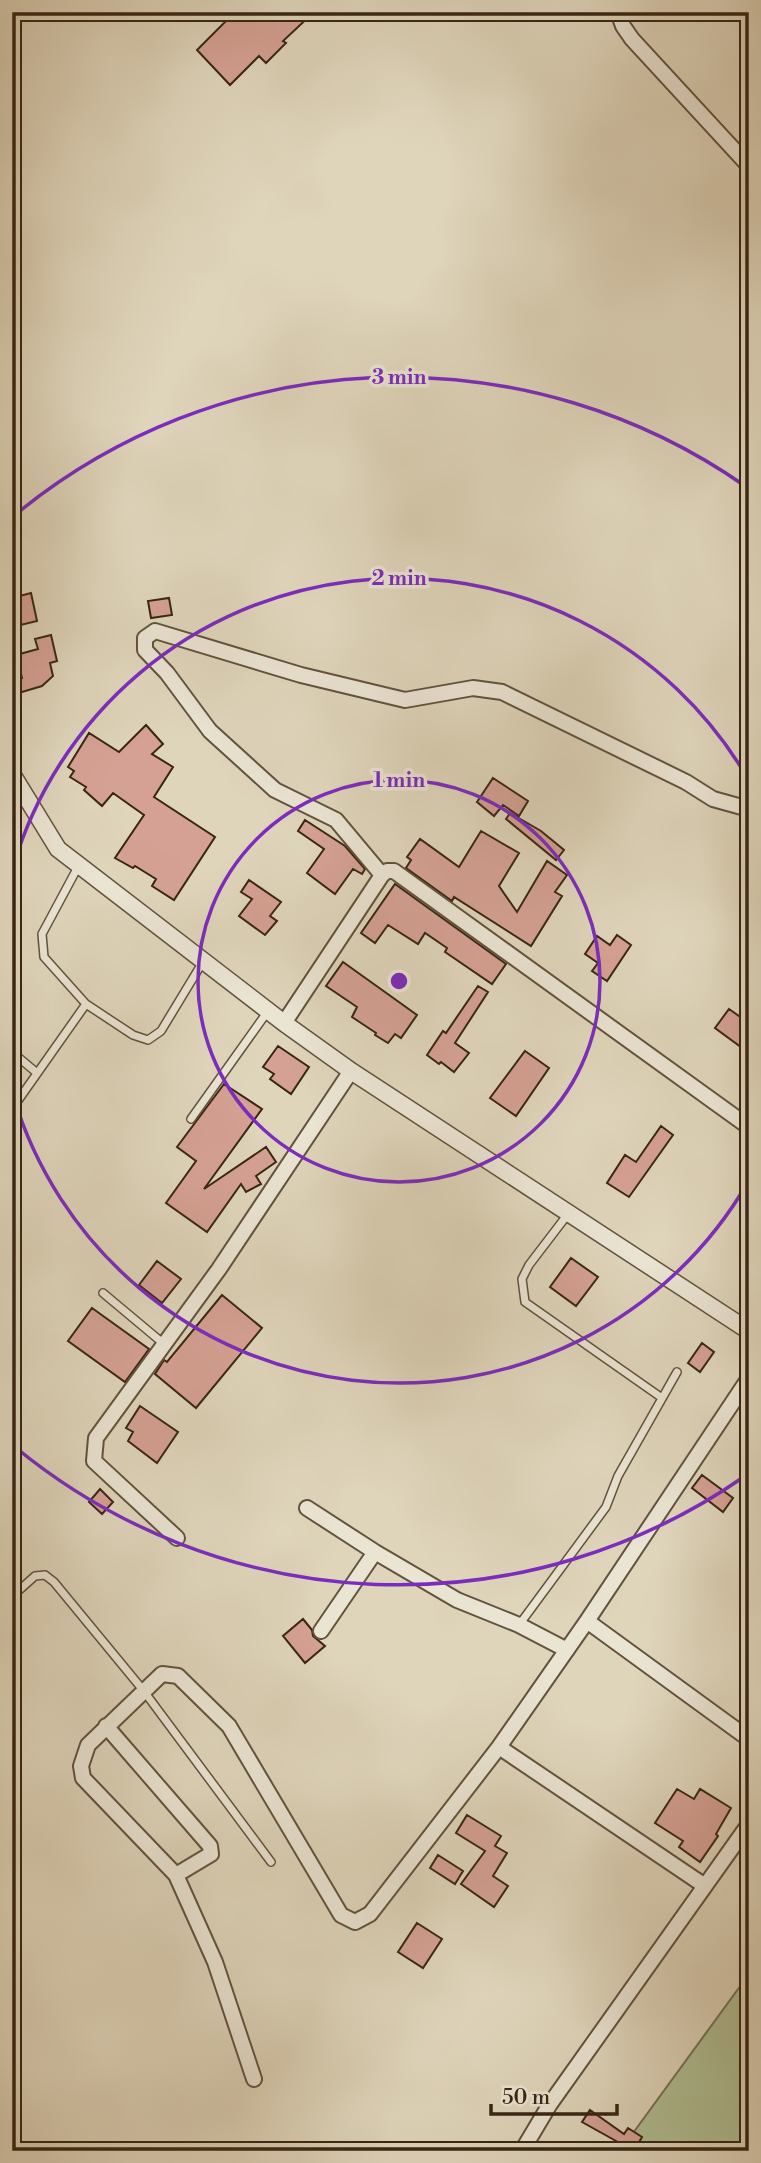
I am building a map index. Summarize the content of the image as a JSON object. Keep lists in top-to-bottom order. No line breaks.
{"scale_bar":"50 m","rings":["3 min","2 min","1 min"]}
